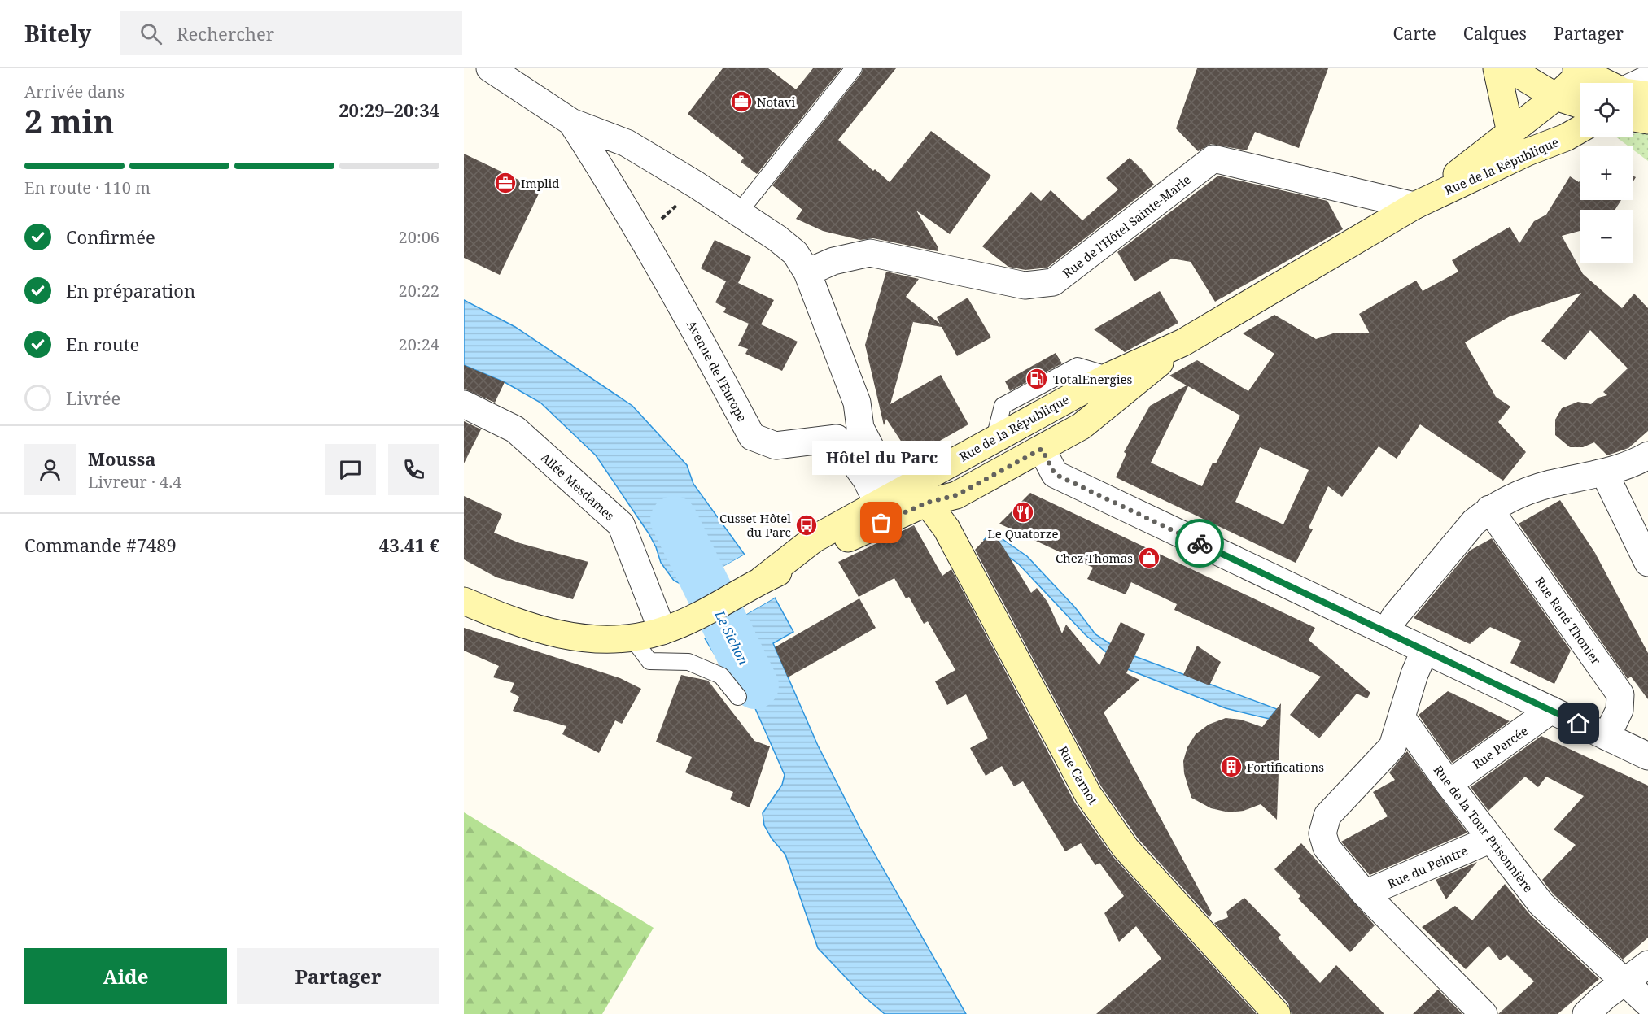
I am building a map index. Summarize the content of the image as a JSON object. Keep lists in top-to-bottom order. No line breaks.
{"streets":{"main road":["Rue de la République","Rue Carnot"],"street":["Rue de l'Hôtel Sainte-Marie","Avenue de l'Europe","Allée Mesdames","Rue René Thonier","Rue Percée","Rue de la Tour Prisonnière","Rue du Peintre"]},"crossings":[["Rue de la République","Rue de l'Hôtel Sainte-Marie"],["Rue de la République","Avenue de l'Europe"],["Rue de la République","Rue Carnot"],["Rue de l'Hôtel Sainte-Marie","Avenue de l'Europe"],["Rue Percée","Rue de la Tour Prisonnière"],["Rue de la Tour Prisonnière","Rue du Peintre"]],"water":["Le Sichon"],"places":{"office":["Notavi","Implid"],"fuel station":["TotalEnergies"],"restaurant":["Le Quatorze"],"other":["Hôtel du Parc"],"bus stop":["Cusset Hôtel du Parc"],"shop":["Chez Thomas"],"building":["Fortifications"]},"page":{"header":"Bitely","search":"Rechercher","nav":["Carte","Calques","Partager"],"heading":["2 min","Arrivée dans","20:29–20:34"],"panel":["Moussa","Livreur · 4.4","Commande #7489","43.41 €"],"map_buttons":["+","−"],"bar":"En route · 110 m","list":[["Confirmée","20:06"],["En préparation","20:22"],["En route","20:24"],"Livrée"],"bubble":"Hôtel du Parc","buttons":["Aide","Partager"]}}
